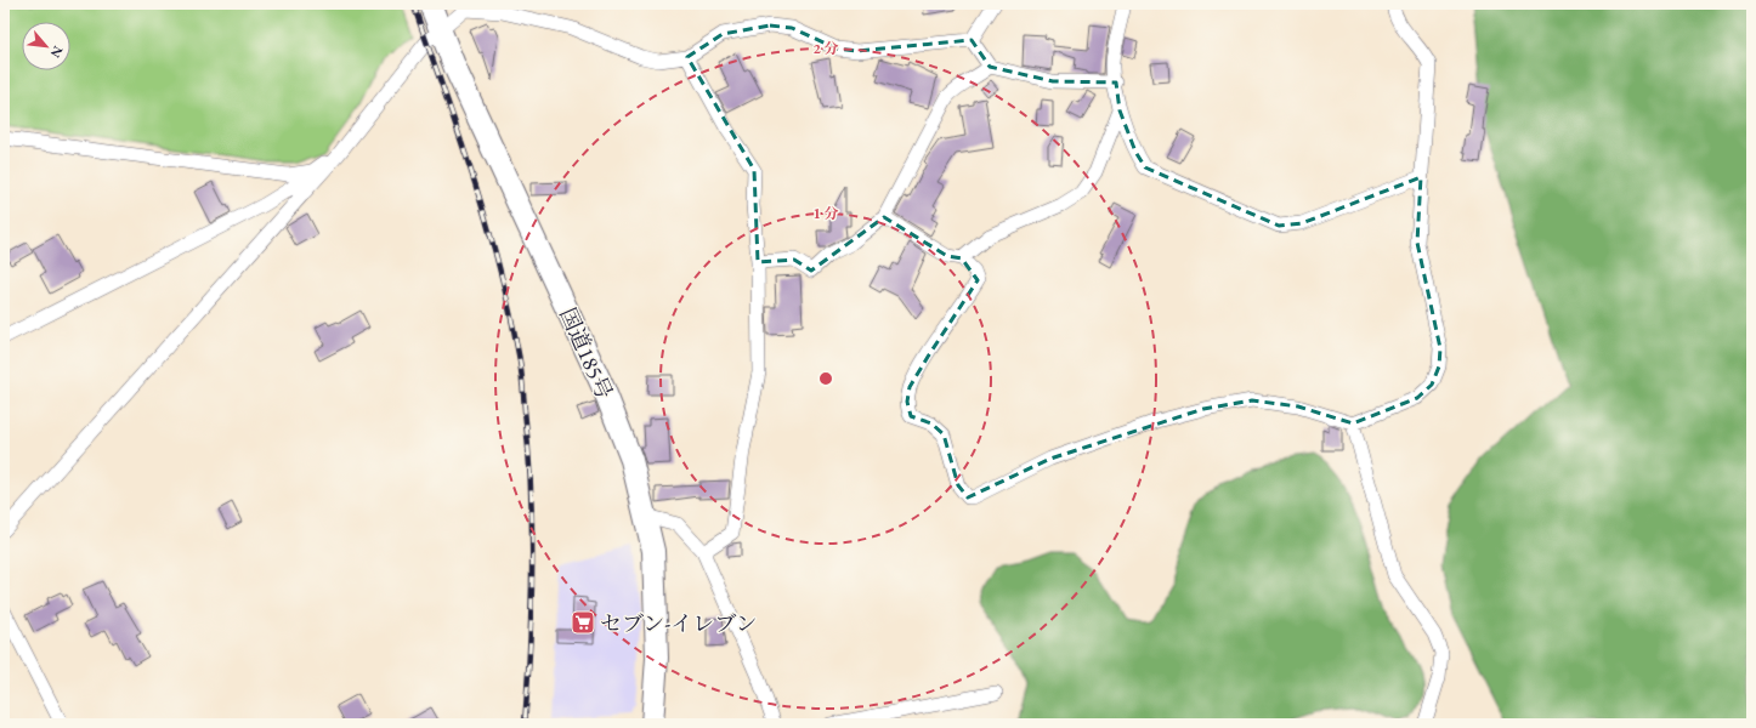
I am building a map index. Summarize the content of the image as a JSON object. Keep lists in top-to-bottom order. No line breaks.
{"streets":{"highway":["国道185号"]},"places":{"supermarket":["セブン-イレブン"]},"north":"bottom right","rings":["2 分","1 分"]}
